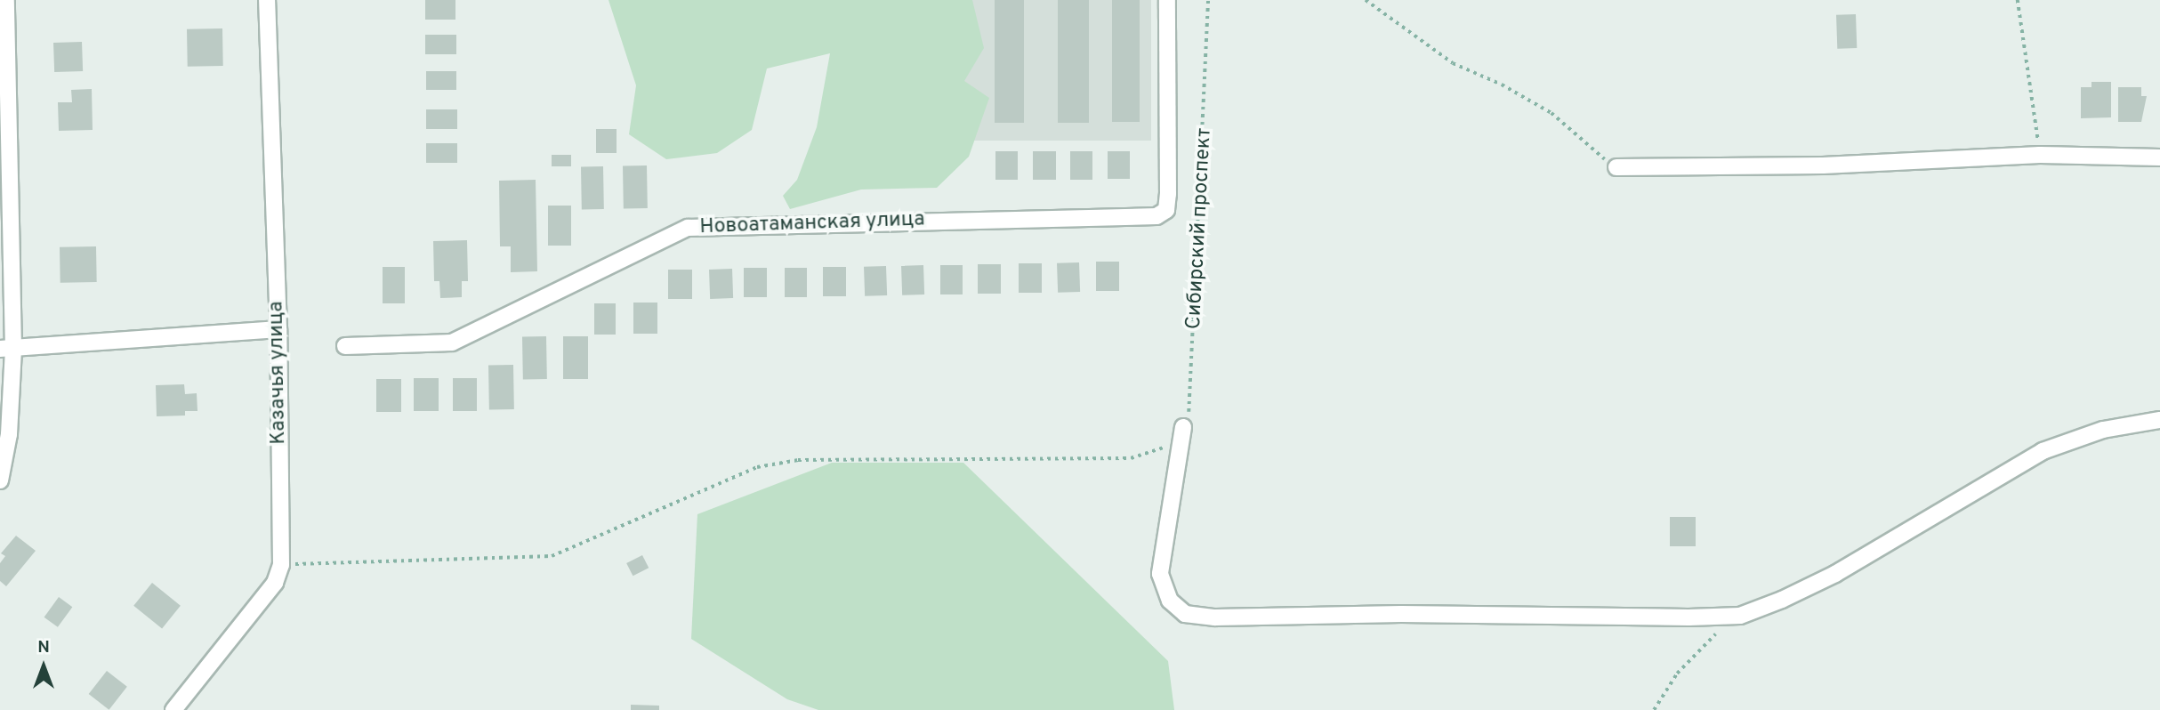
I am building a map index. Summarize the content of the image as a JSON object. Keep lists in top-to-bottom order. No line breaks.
{"streets":{"street":["Новоатаманская улица","Сибирский проспект","Казачья улица"]},"crossings":[["Новоатаманская улица","Сибирский проспект"]],"north":"top"}
